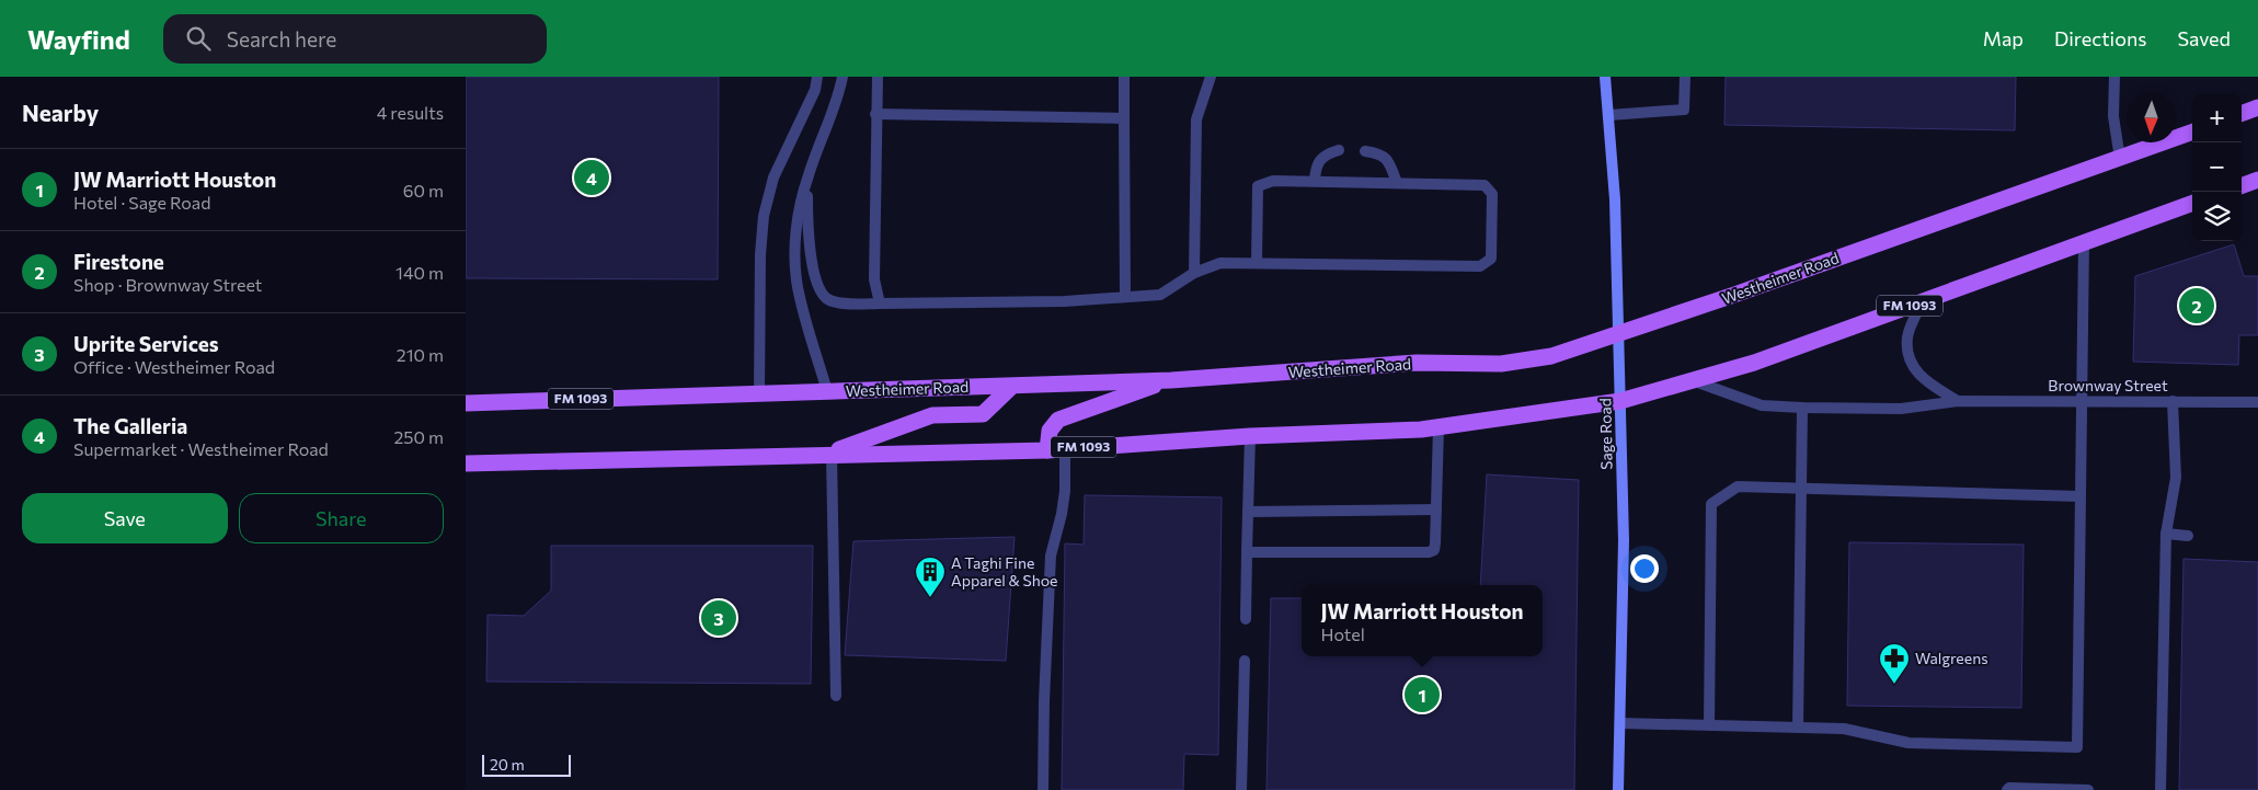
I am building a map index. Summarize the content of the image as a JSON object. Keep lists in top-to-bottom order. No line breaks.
{"streets":{"main road":["Westheimer Road","FM 1093","Sage Road"],"street":["Brownway Street"]},"crossings":[["Westheimer Road","Sage Road"],["FM 1093","Brownway Street"],["FM 1093","Sage Road"]],"places":{"building":["A Taghi Fine Apparel & Shoe"],"pharmacy":["Walgreens"]},"scale_bar":"20 m","north":"bottom","page":{"header":"Wayfind","search":"Search here","nav":["Map","Directions","Saved"],"heading":["Nearby","4 results"],"map_buttons":["+","−"],"list":[{"mark":"1","name":"JW Marriott Houston","note":"Hotel · Sage Road","value":"60 m"},{"mark":"2","name":"Firestone","note":"Shop · Brownway Street","value":"140 m"},{"mark":"3","name":"Uprite Services","note":"Office · Westheimer Road","value":"210 m"},{"mark":"4","name":"The Galleria","note":"Supermarket · Westheimer Road","value":"250 m"}],"pins":["4","2","3","1"],"buttons":["Save","Share"],"popup":["JW Marriott Houston","Hotel"],"scale":"20 m"}}
